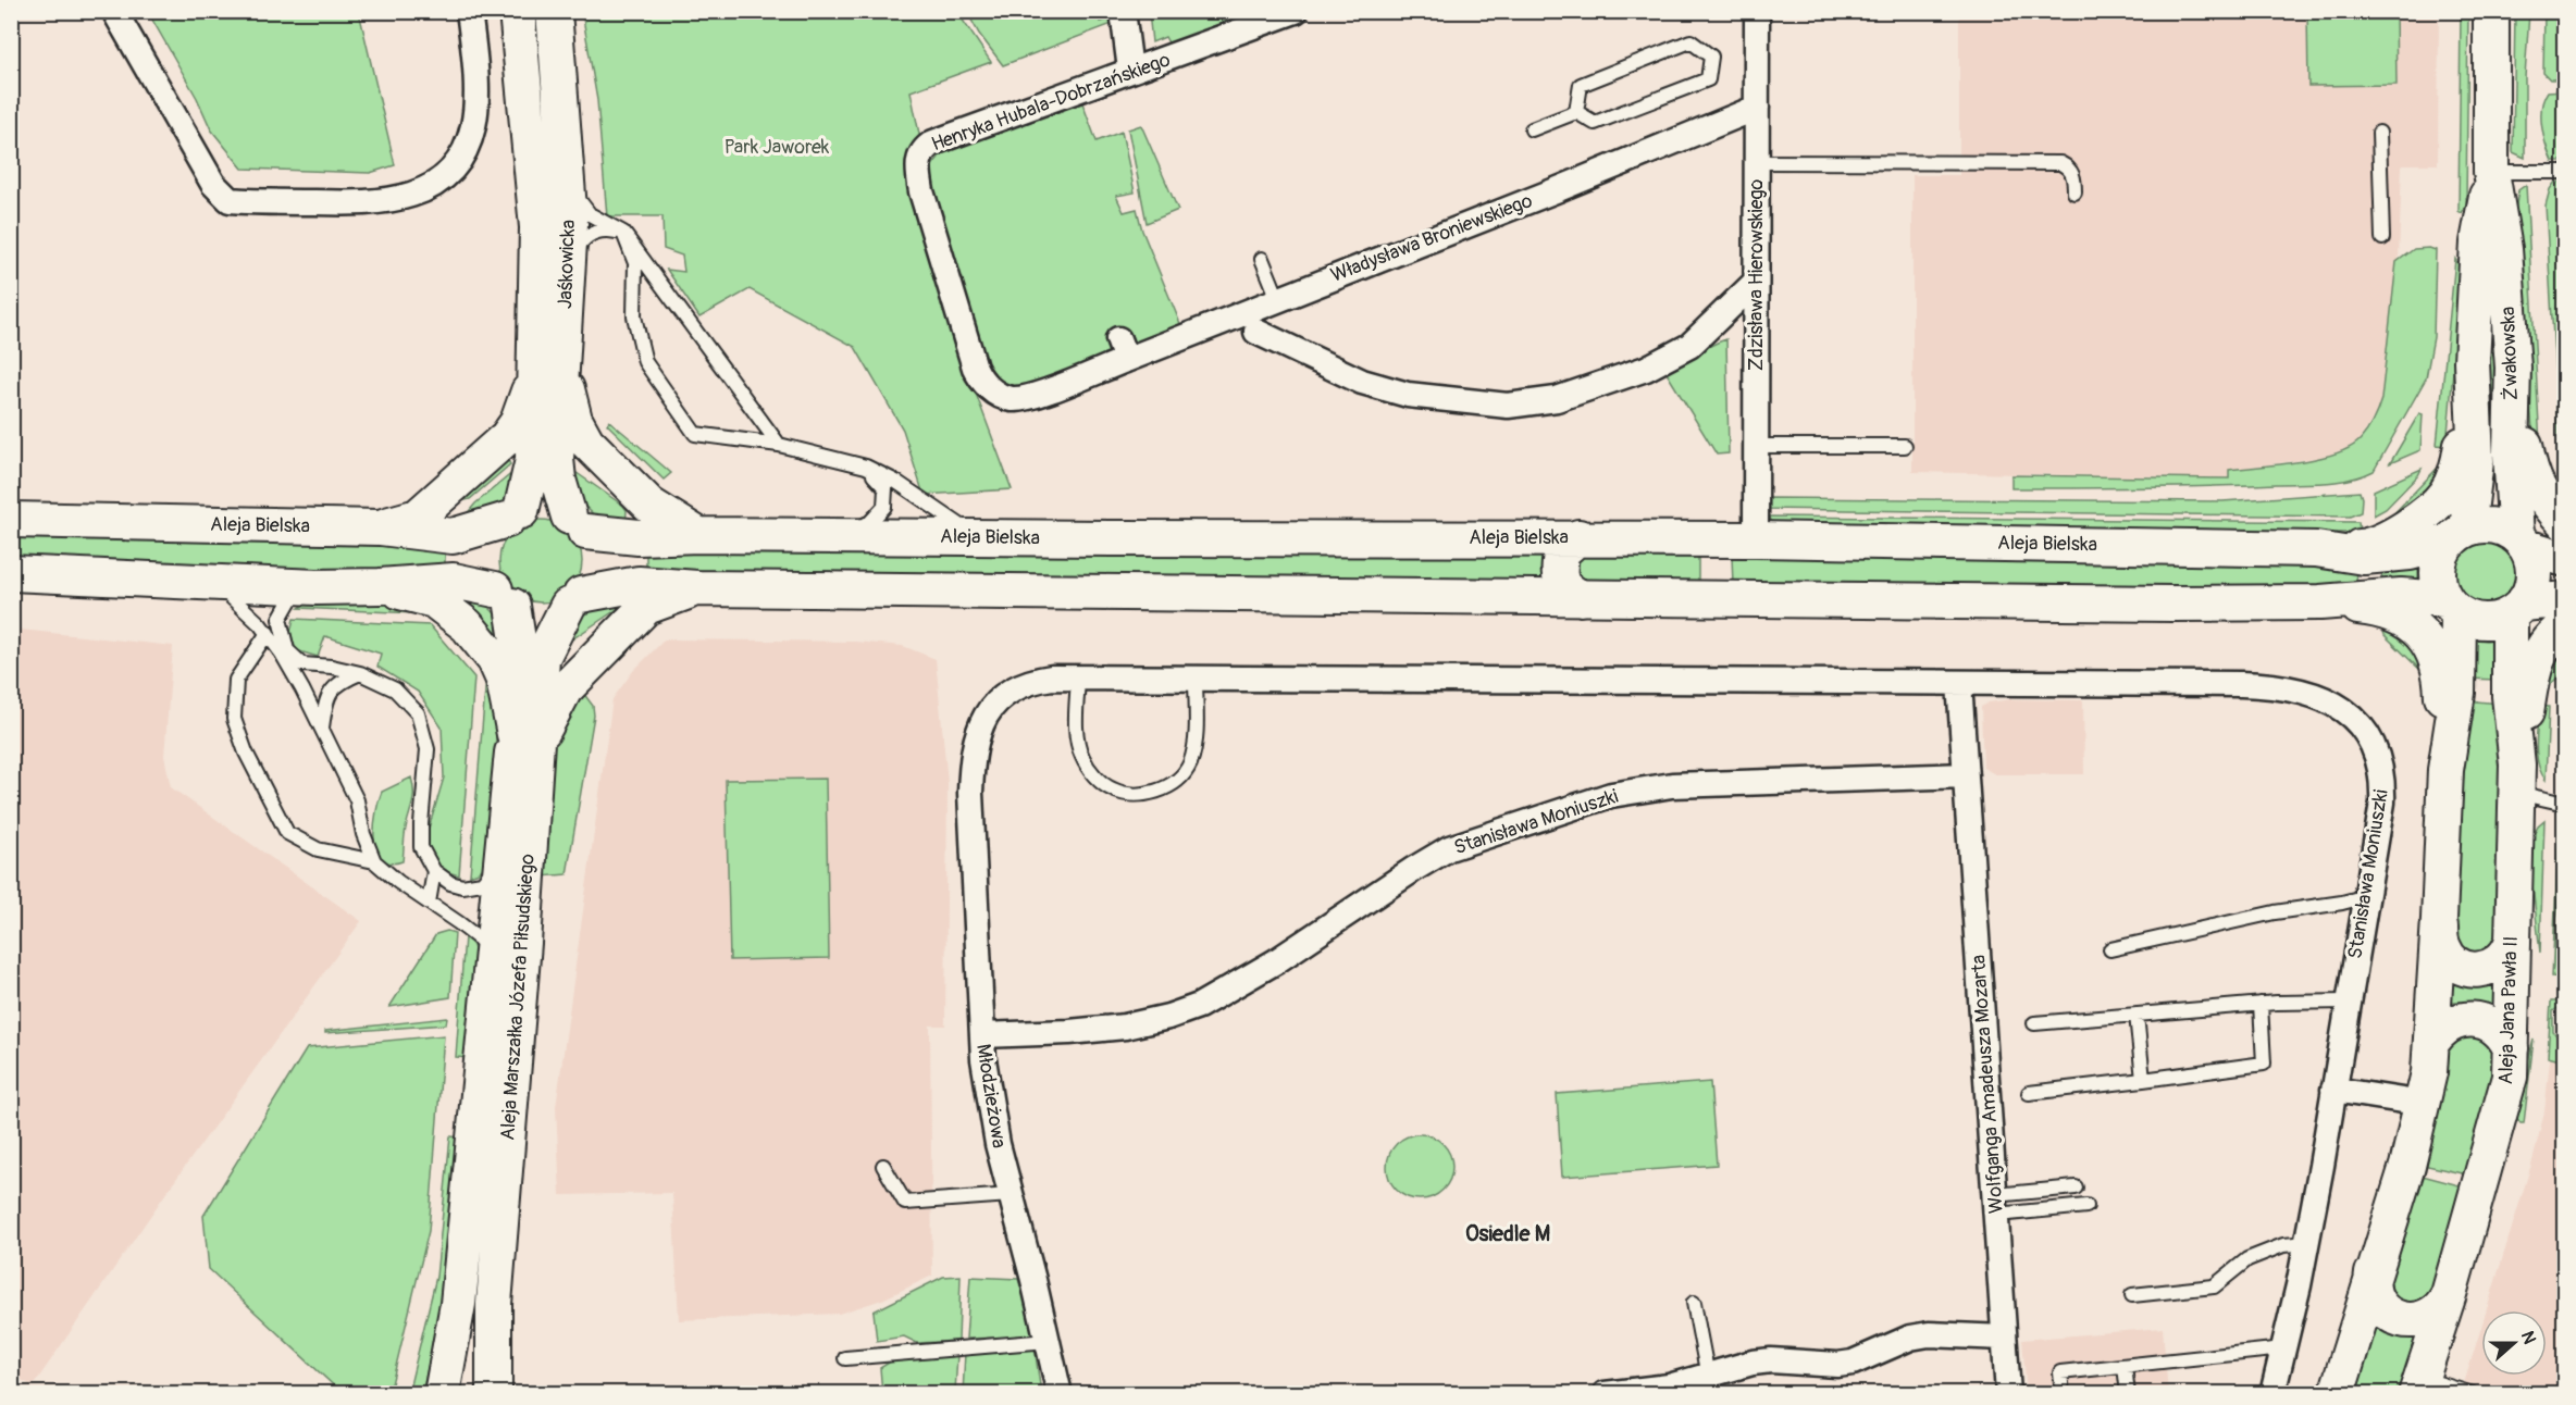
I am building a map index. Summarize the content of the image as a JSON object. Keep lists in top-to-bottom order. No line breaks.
{"streets":{"street":["Henryka Hubala-Dobrzańskiego","Władysława Broniewskiego","Jaśkowicka","Zdzisława Hierowskiego","Żwakowska","Aleja Bielska","Stanisława Moniuszki","Aleja Marszałka Józefa Piłsudskiego","Aleja Jana Pawła II","Wolfganga Amadeusza Mozarta","Młodzieżowa"]},"crossings":[["Henryka Hubala-Dobrzańskiego","Władysława Broniewskiego"],["Władysława Broniewskiego","Zdzisława Hierowskiego"],["Jaśkowicka","Aleja Bielska"],["Jaśkowicka","Aleja Marszałka Józefa Piłsudskiego"],["Zdzisława Hierowskiego","Aleja Bielska"],["Żwakowska","Aleja Bielska"],["Żwakowska","Aleja Jana Pawła II"],["Aleja Bielska","Aleja Marszałka Józefa Piłsudskiego"],["Aleja Bielska","Aleja Jana Pawła II"],["Stanisława Moniuszki","Wolfganga Amadeusza Mozarta"],["Stanisława Moniuszki","Młodzieżowa"]],"districts":["Osiedle M"],"parks":["Park Jaworek"],"north":"right"}
